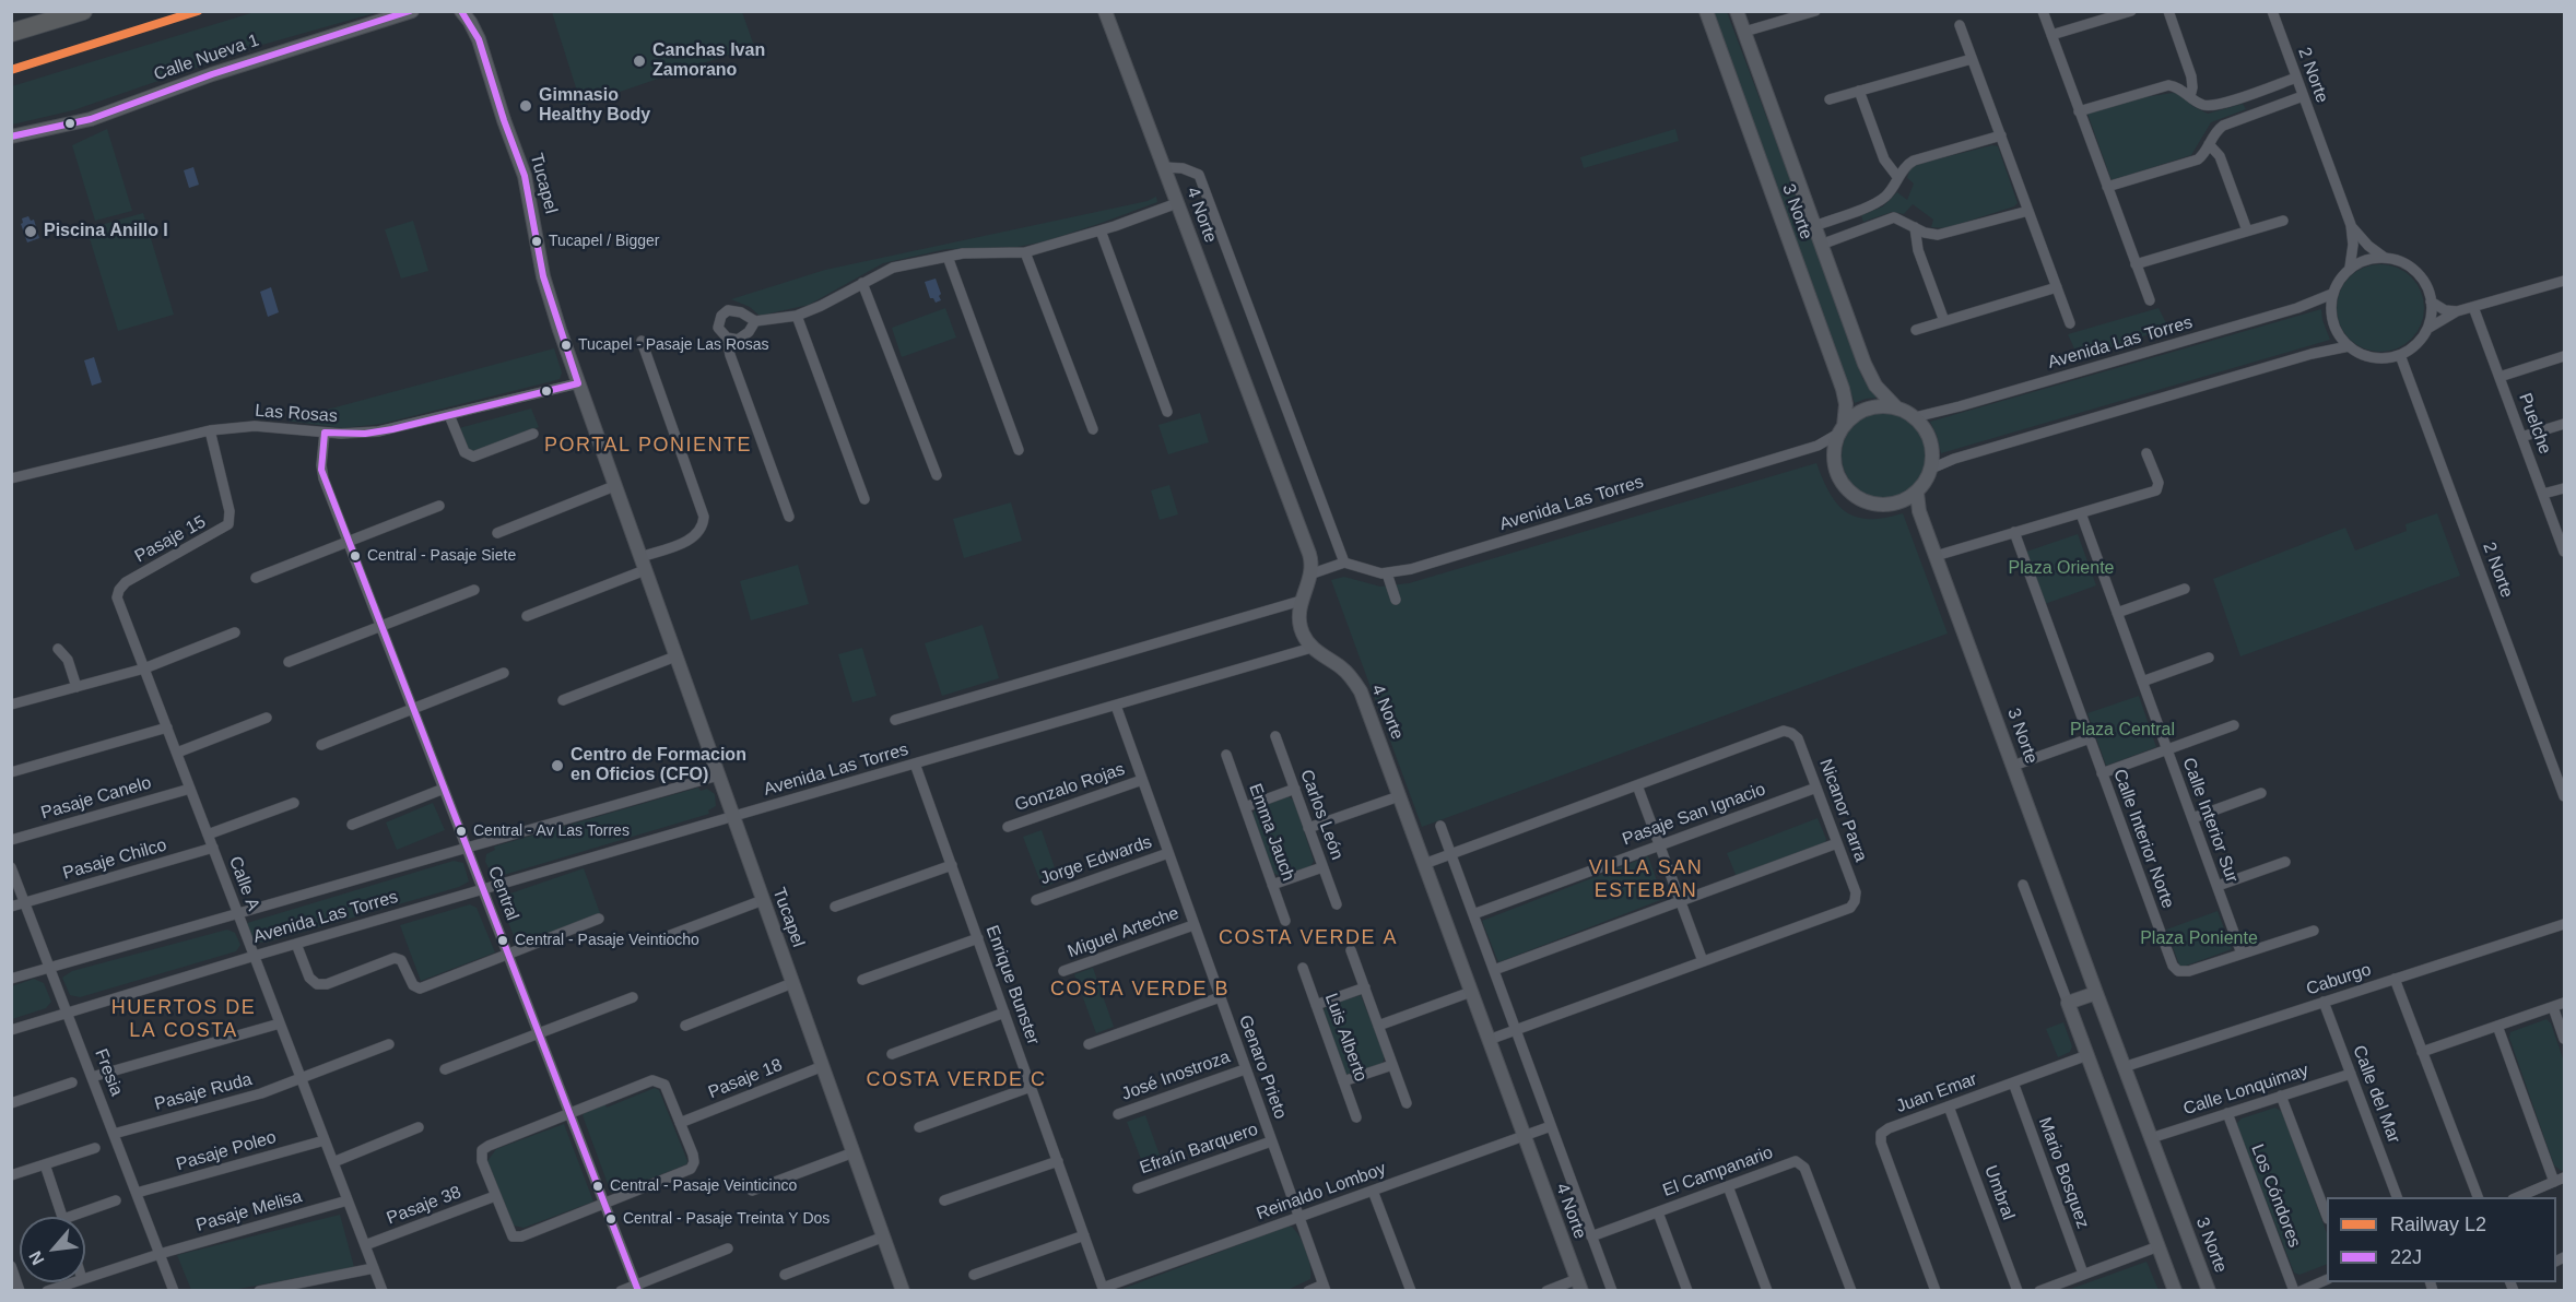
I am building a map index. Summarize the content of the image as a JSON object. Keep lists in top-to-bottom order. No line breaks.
{"streets":{"street":["Calle Nueva 1","2 Norte","Tucapel","3 Norte","4 Norte","Avenida Las Torres","Las Rosas","Puelche","Pasaje 15","Gonzalo Rojas","Pasaje Canelo","Nicanor Parra","Carlos León","Pasaje San Ignacio","Calle Interior Sur","Emma Jauch","Calle Interior Norte","Pasaje Chilco","Jorge Edwards","Calle A","Central","Miguel Arteche","Caburgo","Enrique Bunster","Luis Alberto","Genaro Prieto","Fresia","José Inostroza","Pasaje 18","Calle Lonquimay","Pasaje Ruda","Juan Emar","Calle del Mar","Efraín Barquero","Pasaje Poleo","El Campanario","Mario Bosquez","Reinaldo Lomboy","Umbral","Los Cóndores","Pasaje 38","Pasaje Melisa"]},"crossings":[["2 Norte","Avenida Las Torres"],["Tucapel","Avenida Las Torres"],["Tucapel","Las Rosas"],["Tucapel","Pasaje 18"],["3 Norte","Avenida Las Torres"],["3 Norte","Caburgo"],["3 Norte","Calle Lonquimay"],["4 Norte","Avenida Las Torres"],["4 Norte","Nicanor Parra"],["4 Norte","Pasaje San Ignacio"],["4 Norte","El Campanario"],["4 Norte","Reinaldo Lomboy"],["Avenida Las Torres","Calle A"],["Avenida Las Torres","Central"],["Avenida Las Torres","Enrique Bunster"],["Avenida Las Torres","Genaro Prieto"],["Avenida Las Torres","Fresia"],["Las Rosas","Pasaje 15"],["Las Rosas","Central"],["Pasaje 15","Calle A"],["Gonzalo Rojas","Genaro Prieto"],["Pasaje Canelo","Calle A"],["Nicanor Parra","Pasaje San Ignacio"],["Calle Interior Sur","Calle Interior Norte"],["Pasaje Chilco","Calle A"],["Pasaje Chilco","Fresia"],["Jorge Edwards","Genaro Prieto"],["Calle A","Pasaje Ruda"],["Calle A","Pasaje Poleo"],["Calle A","Pasaje 38"],["Calle A","Pasaje Melisa"],["Miguel Arteche","Genaro Prieto"],["Caburgo","Calle del Mar"],["Enrique Bunster","Reinaldo Lomboy"],["Genaro Prieto","José Inostroza"],["Genaro Prieto","Efraín Barquero"],["Genaro Prieto","Reinaldo Lomboy"],["Fresia","Pasaje Ruda"],["Fresia","Pasaje Poleo"],["Fresia","Pasaje Melisa"],["Calle Lonquimay","Calle del Mar"],["Calle Lonquimay","Los Cóndores"],["Juan Emar","Mario Bosquez"],["Juan Emar","Umbral"]],"districts":["PORTAL PONIENTE","VILLA SAN ESTEBAN","COSTA VERDE A","COSTA VERDE B","HUERTOS DE LA COSTA","COSTA VERDE C"],"parks":["Plaza Oriente","Plaza Central","Plaza Poniente"],"places":["Canchas Ivan Zamorano","Gimnasio Healthy Body","Piscina Anillo I","Tucapel / Bigger","Tucapel - Pasaje Las Rosas","Central - Pasaje Siete","Centro de Formacion en Oficios (CFO)","Central - Av Las Torres","Central - Pasaje Veintiocho","Central - Pasaje Veinticinco","Central - Pasaje Treinta Y Dos"],"lines":["rail line L2","transit line 22J"],"legend":["Railway L2","22J"],"north":"bottom left"}
